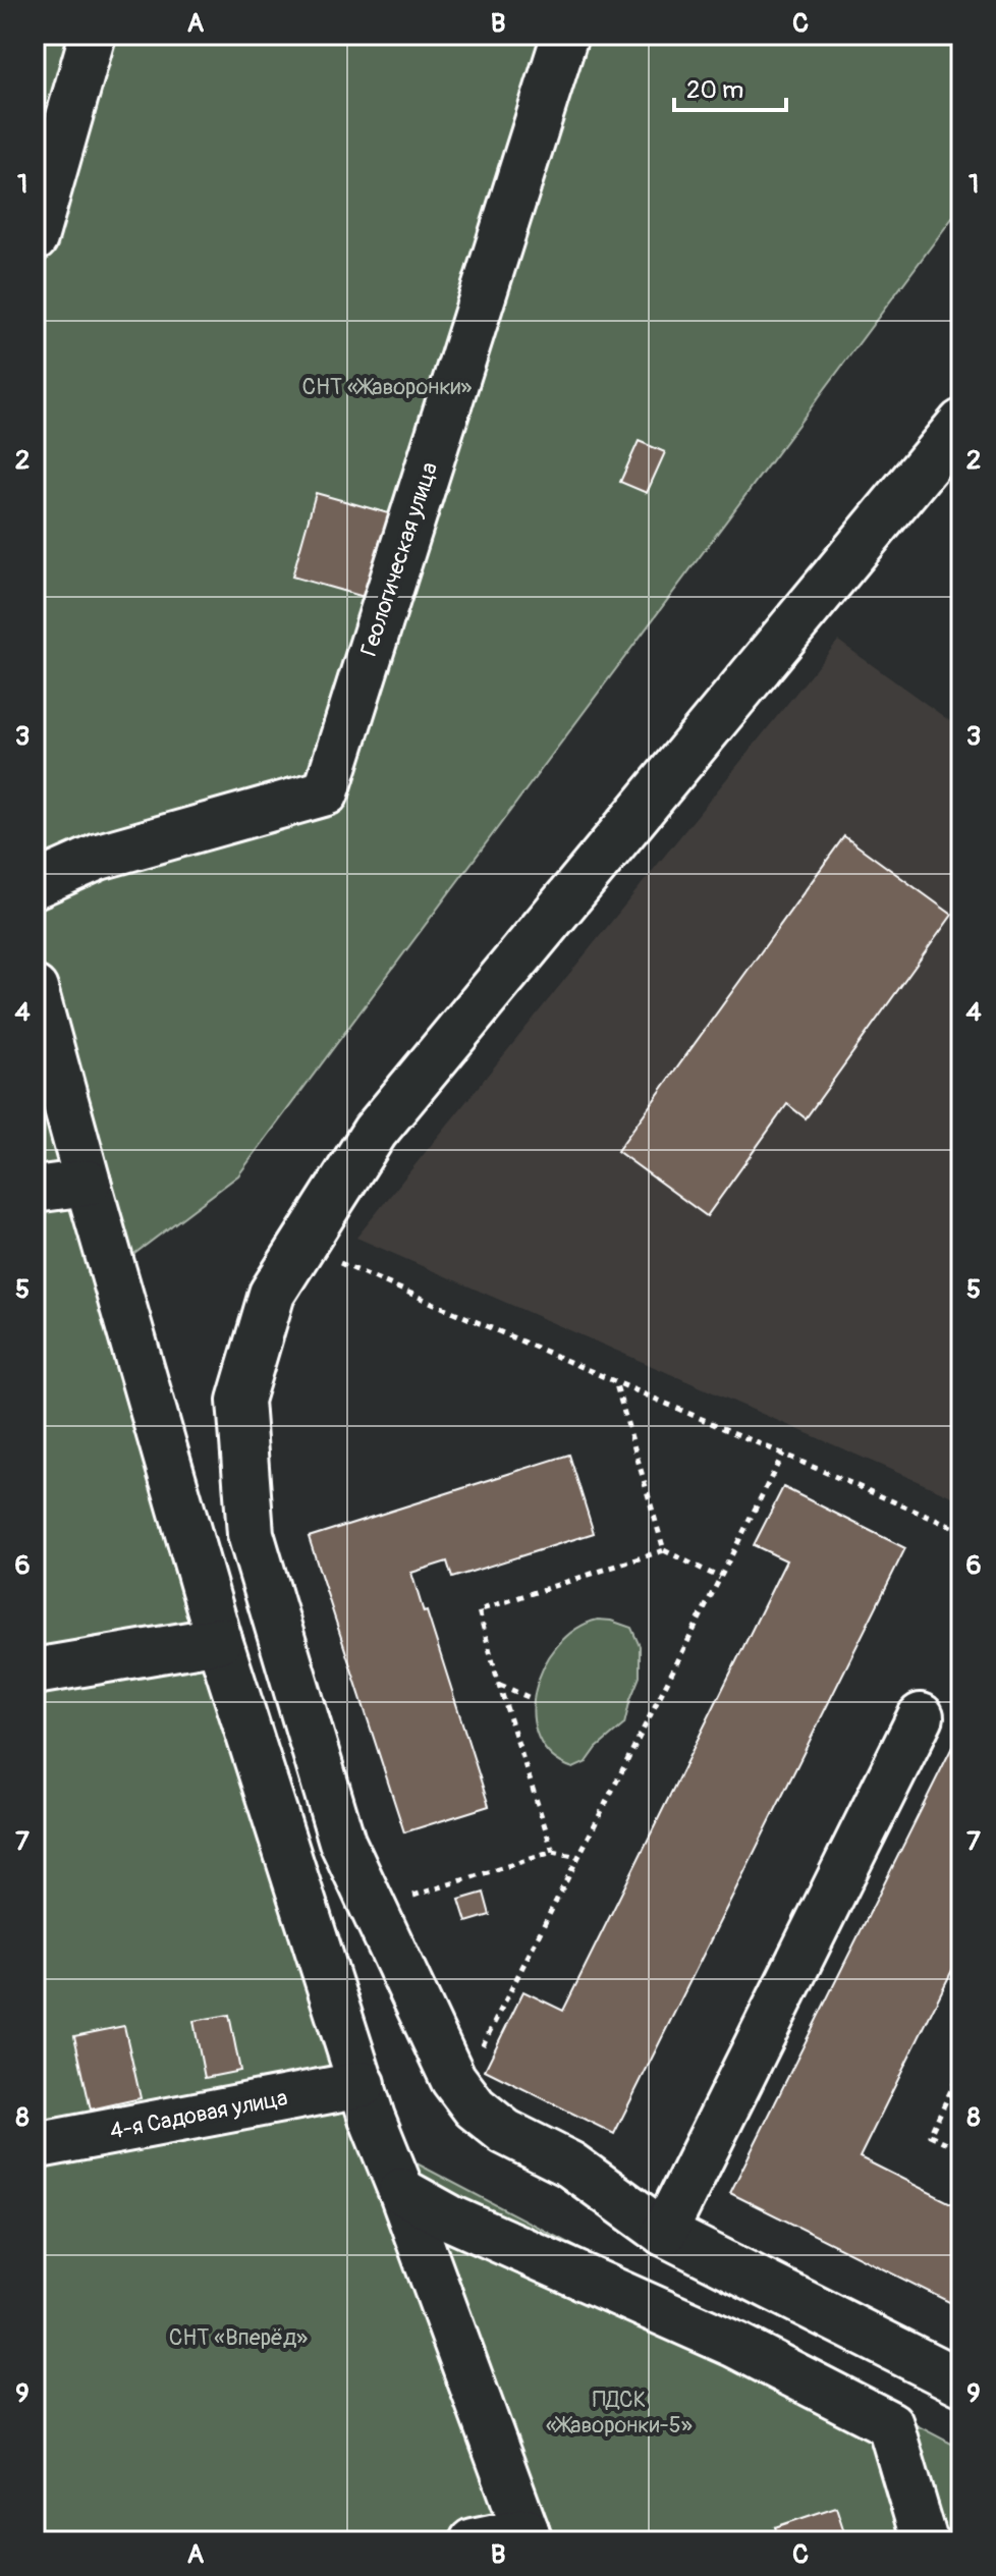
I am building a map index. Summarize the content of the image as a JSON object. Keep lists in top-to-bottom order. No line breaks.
{"streets":{"street":["Геологическая улица","4-я Садовая улица"]},"parks":["СНТ «Жаворонки»","СНТ «Вперёд»","ПДСК «Жаворонки-5»"],"scale_bar":"20 m","grid":{"columns":["A","B","C"],"rows":["1","2","3","4","5","6","7","8","9"]}}
